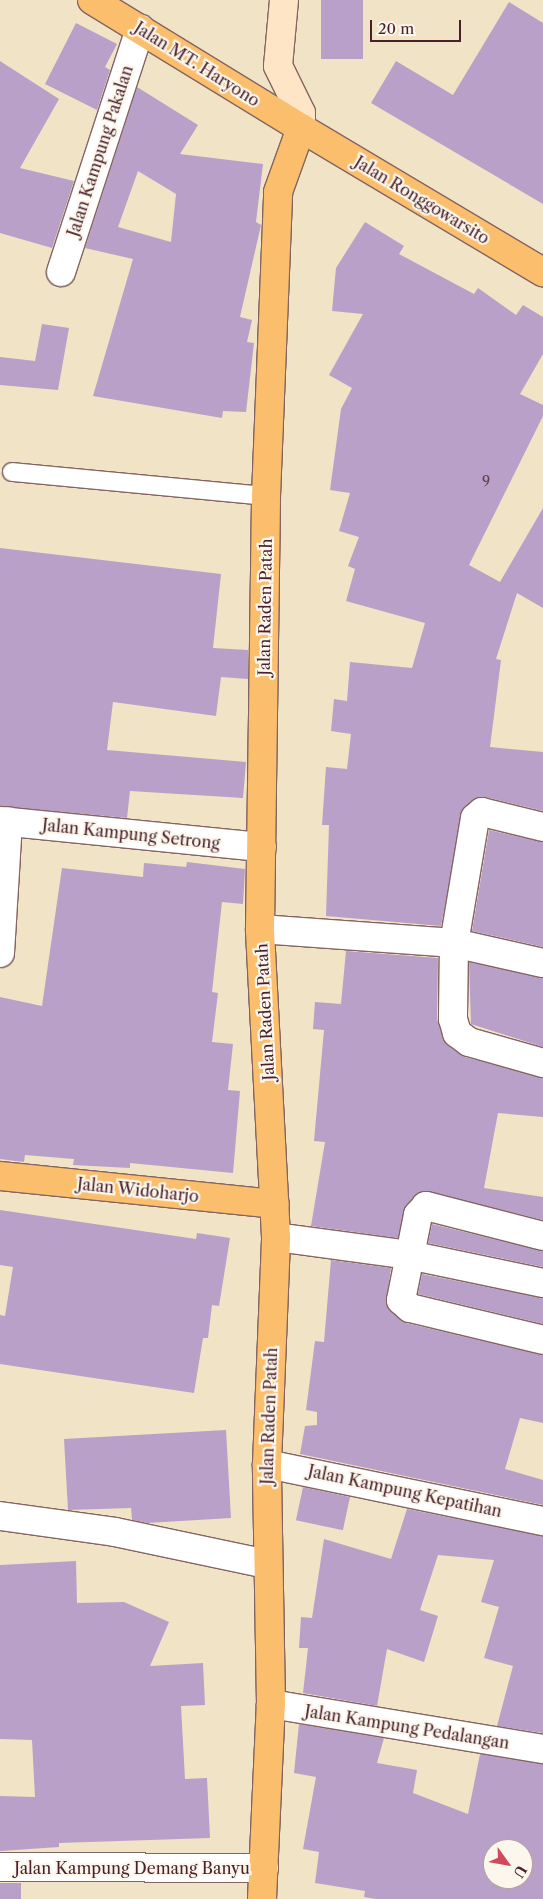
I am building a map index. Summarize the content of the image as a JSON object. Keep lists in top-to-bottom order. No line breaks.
{"streets":{"main road":["Jalan MT. Haryono","Jalan Ronggowarsito","Jalan Raden Patah","Jalan Widoharjo"],"street":["Jalan Kampung Pakalan","Jalan Kampung Setrong","Jalan Kampung Kepatihan","Jalan Kampung Pedalangan","Jalan Kampung Demang Banyu"]},"crossings":[["Jalan MT. Haryono","Jalan Kampung Pakalan"],["Jalan MT. Haryono","Jalan Ronggowarsito"],["Jalan MT. Haryono","Jalan Raden Patah"],["Jalan Ronggowarsito","Jalan Raden Patah"],["Jalan Raden Patah","Jalan Kampung Setrong"],["Jalan Raden Patah","Jalan Widoharjo"],["Jalan Raden Patah","Jalan Kampung Kepatihan"],["Jalan Raden Patah","Jalan Kampung Pedalangan"],["Jalan Raden Patah","Jalan Kampung Demang Banyu"]],"house_numbers":["9"],"scale_bar":"20 m","north":"bottom right"}
